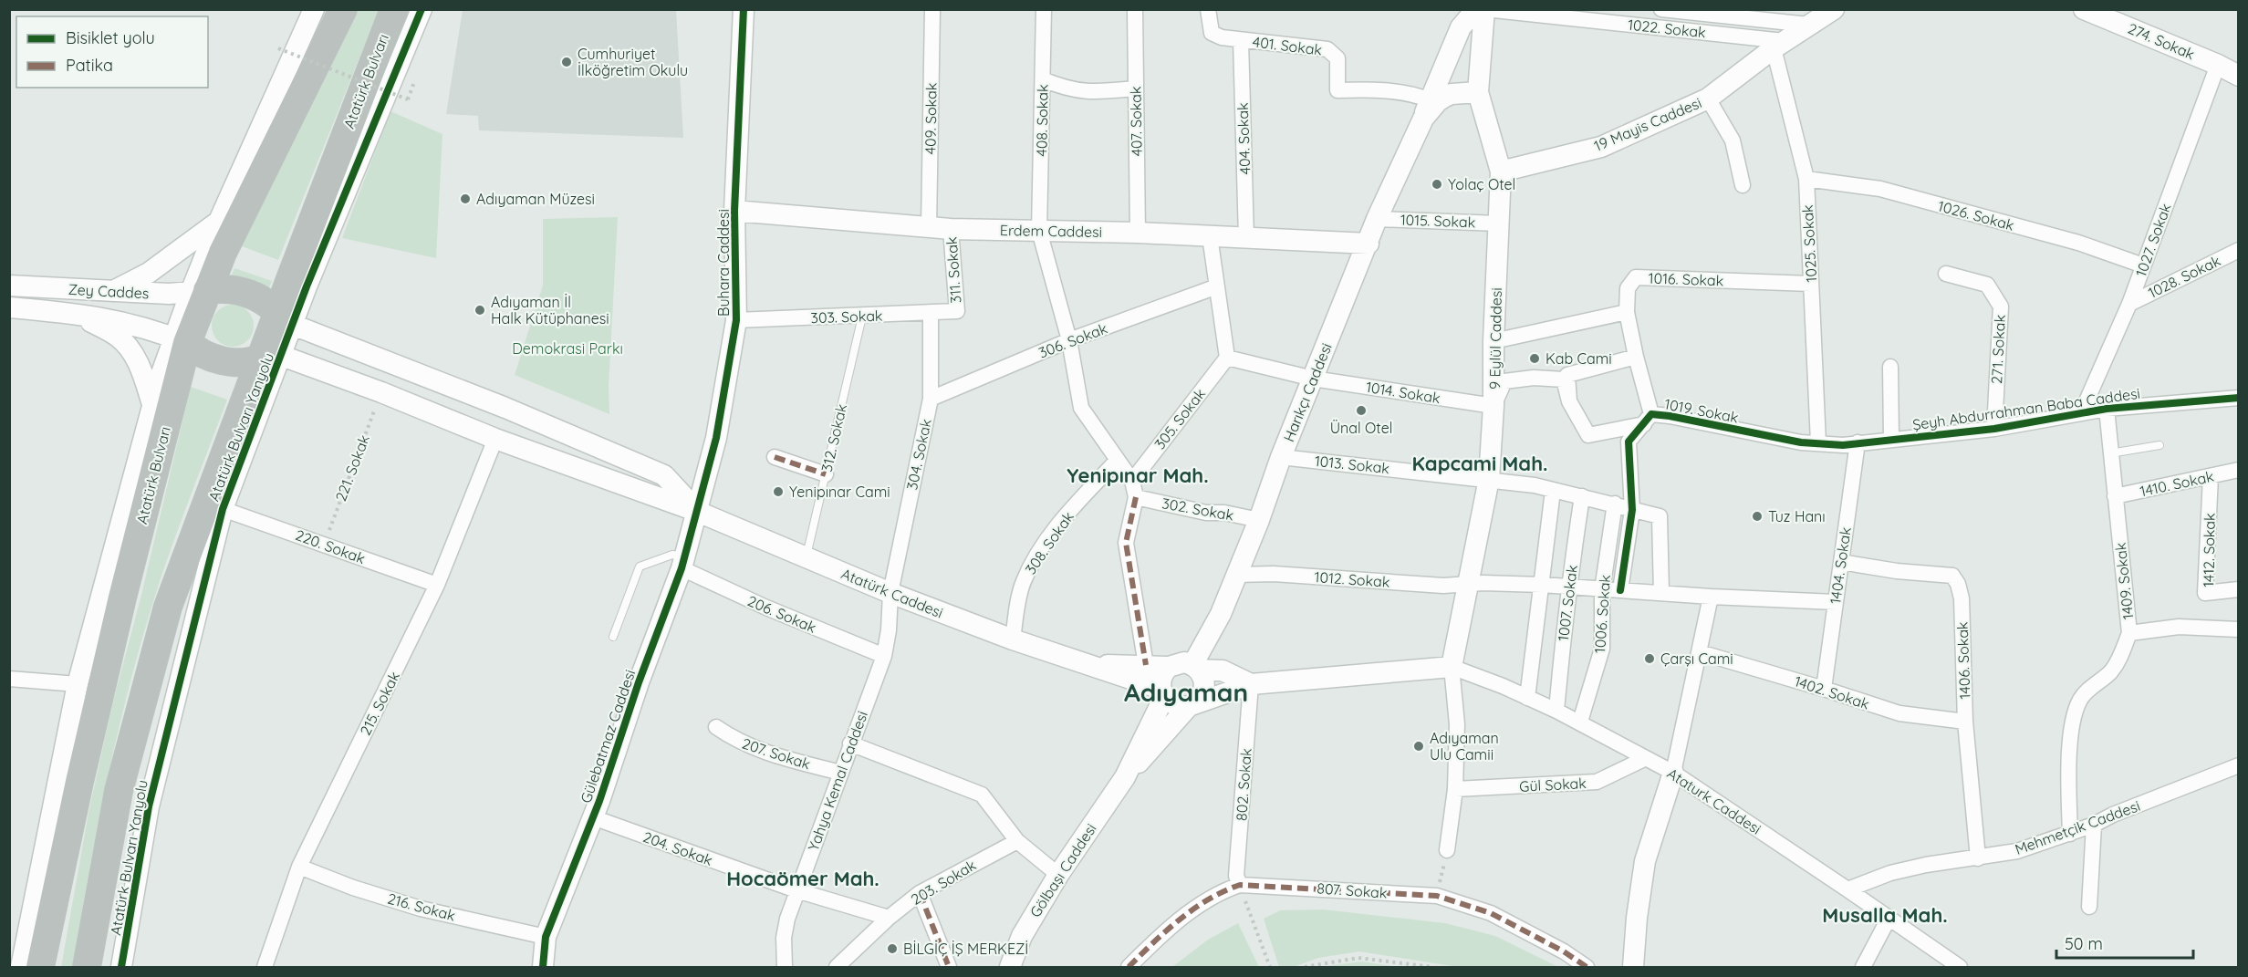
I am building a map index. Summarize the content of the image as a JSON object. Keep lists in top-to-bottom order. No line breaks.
{"streets":{"highway":["Atatürk Bulvarı"],"main road":["274. Sokak","19 Mayis Caddesi","Erdem Caddesi","Buhara Caddesi","Zey Caddes","9 Eylül Caddesi","Harıkçı Caddesi","Atatürk Bulvarı Yanyolu","Atatürk Caddesi","Gülebatmaz Caddesi","Gölbaşı Caddesi"],"street":["1022. Sokak","401. Sokak","409. Sokak","408. Sokak","407. Sokak","404. Sokak","1026. Sokak","1015. Sokak","1027. Sokak","1025. Sokak","311. Sokak","1028. Sokak","1016. Sokak","303. Sokak","306. Sokak","271. Sokak","1014. Sokak","Şeyh Abdurrahman Baba Caddesi","1019. Sokak","305. Sokak","304. Sokak","1013. Sokak","1410. Sokak","302. Sokak","308. Sokak","220. Sokak","1412. Sokak","1404. Sokak","1012. Sokak","1409. Sokak","1007. Sokak","206. Sokak","1006. Sokak","1406. Sokak","1402. Sokak","215. Sokak","207. Sokak","Yahya Kemal Caddesi","802. Sokak","Gül Sokak","Ataturk Caddesi","Mehmetçik Caddesi","204. Sokak","203. Sokak","807. Sokak","216. Sokak"],"lane":["312. Sokak"],"path":["221. Sokak"]},"crossings":[["1022. Sokak","19 Mayis Caddesi"],["1022. Sokak","1025. Sokak"],["1022. Sokak","9 Eylül Caddesi"],["274. Sokak","1027. Sokak"],["401. Sokak","404. Sokak"],["401. Sokak","Harıkçı Caddesi"],["Atatürk Bulvarı","Zey Caddes"],["Atatürk Bulvarı","Atatürk Bulvarı Yanyolu"],["Atatürk Bulvarı","Atatürk Caddesi"],["409. Sokak","Erdem Caddesi"],["408. Sokak","Erdem Caddesi"],["408. Sokak","306. Sokak"],["408. Sokak","305. Sokak"],["408. Sokak","308. Sokak"],["407. Sokak","Erdem Caddesi"],["19 Mayis Caddesi","1025. Sokak"],["19 Mayis Caddesi","9 Eylül Caddesi"],["404. Sokak","Erdem Caddesi"],["1026. Sokak","1027. Sokak"],["1026. Sokak","1025. Sokak"],["1015. Sokak","9 Eylül Caddesi"],["1015. Sokak","Harıkçı Caddesi"],["Erdem Caddesi","Buhara Caddesi"],["Erdem Caddesi","311. Sokak"],["Erdem Caddesi","Harıkçı Caddesi"],["1027. Sokak","1028. Sokak"],["1027. Sokak","Şeyh Abdurrahman Baba Caddesi"],["1025. Sokak","1016. Sokak"],["1025. Sokak","Şeyh Abdurrahman Baba Caddesi"],["1025. Sokak","1019. Sokak"],["Buhara Caddesi","303. Sokak"],["Buhara Caddesi","Atatürk Caddesi"],["Buhara Caddesi","Gülebatmaz Caddesi"],["311. Sokak","303. Sokak"],["Zey Caddes","Atatürk Bulvarı Yanyolu"],["Zey Caddes","Atatürk Caddesi"],["303. Sokak","312. Sokak"],["303. Sokak","304. Sokak"],["9 Eylül Caddesi","Harıkçı Caddesi"],["9 Eylül Caddesi","1014. Sokak"],["9 Eylül Caddesi","1013. Sokak"],["9 Eylül Caddesi","1012. Sokak"],["9 Eylül Caddesi","Ataturk Caddesi"],["306. Sokak","304. Sokak"],["271. Sokak","Şeyh Abdurrahman Baba Caddesi"],["Harıkçı Caddesi","1014. Sokak"],["Harıkçı Caddesi","1013. Sokak"],["Harıkçı Caddesi","302. Sokak"],["Harıkçı Caddesi","1012. Sokak"],["Harıkçı Caddesi","Atatürk Caddesi"],["Harıkçı Caddesi","Gölbaşı Caddesi"],["Şeyh Abdurrahman Baba Caddesi","1019. Sokak"],["Şeyh Abdurrahman Baba Caddesi","1404. Sokak"],["Şeyh Abdurrahman Baba Caddesi","1409. Sokak"],["Atatürk Bulvarı Yanyolu","220. Sokak"],["Atatürk Bulvarı Yanyolu","Atatürk Caddesi"],["312. Sokak","Atatürk Caddesi"],["304. Sokak","Atatürk Caddesi"],["304. Sokak","Yahya Kemal Caddesi"],["1013. Sokak","1012. Sokak"],["1013. Sokak","1007. Sokak"],["1013. Sokak","1006. Sokak"],["221. Sokak","220. Sokak"],["221. Sokak","Atatürk Caddesi"],["1410. Sokak","1412. Sokak"],["1410. Sokak","1409. Sokak"],["308. Sokak","Atatürk Caddesi"],["220. Sokak","215. Sokak"],["1404. Sokak","1012. Sokak"],["1404. Sokak","1406. Sokak"],["1404. Sokak","1402. Sokak"],["1012. Sokak","1007. Sokak"],["1012. Sokak","1006. Sokak"],["1409. Sokak","Mehmetçik Caddesi"],["Atatürk Caddesi","215. Sokak"],["Atatürk Caddesi","Gülebatmaz Caddesi"],["Atatürk Caddesi","Yahya Kemal Caddesi"],["Atatürk Caddesi","Gölbaşı Caddesi"],["1007. Sokak","Ataturk Caddesi"],["206. Sokak","Gülebatmaz Caddesi"],["206. Sokak","Yahya Kemal Caddesi"],["1006. Sokak","Ataturk Caddesi"],["1406. Sokak","1402. Sokak"],["1406. Sokak","Mehmetçik Caddesi"],["215. Sokak","216. Sokak"],["Gülebatmaz Caddesi","204. Sokak"],["Gülebatmaz Caddesi","216. Sokak"],["207. Sokak","Yahya Kemal Caddesi"],["Yahya Kemal Caddesi","204. Sokak"],["802. Sokak","807. Sokak"],["Gül Sokak","Ataturk Caddesi"],["Ataturk Caddesi","Mehmetçik Caddesi"],["204. Sokak","203. Sokak"]],"districts":["Kapcami Mah.","Yenipınar Mah.","Adıyaman","Hocaömer Mah.","Musalla Mah."],"parks":["Demokrasi Parkı"],"places":["Cumhuriyet İlköğretim Okulu","Yolaç Otel","Adıyaman Müzesi","Adıyaman İl Halk Kütüphanesi","Kab Cami","Ünal Otel","Yenipınar Cami","Tuz Hanı","Çarşı Cami","Adıyaman Ulu Camii","BİLGİÇ İŞ MERKEZİ"],"legend":["Bisiklet yolu","Patika"],"scale_bar":"50 m"}
